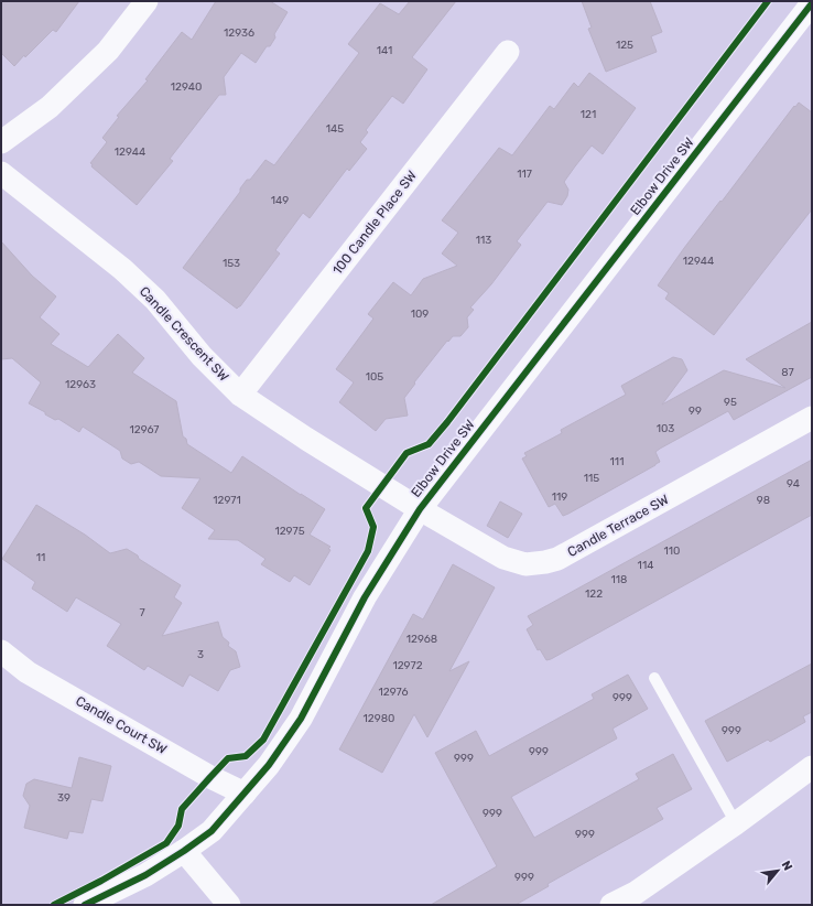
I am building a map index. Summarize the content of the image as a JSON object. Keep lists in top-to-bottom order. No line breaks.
{"streets":{"street":["Elbow Drive SW","100 Candle Place SW","Candle Crescent SW","Candle Terrace SW","Candle Court SW"]},"crossings":[["Elbow Drive SW","Candle Crescent SW"],["Elbow Drive SW","Candle Terrace SW"],["Elbow Drive SW","Candle Court SW"],["100 Candle Place SW","Candle Crescent SW"],["Candle Crescent SW","Candle Terrace SW"]],"house_numbers":["12936","125","141","12940","121","145","12944","117","149","113","12944","153","109","87","105","12963","95","99","103","12967","111","115","94","119","12971","98","12975","110","11","114","118","122","7","12968","3","12972","12976","999","12980","999","999","999","39","999","999","999"],"north":"top right"}
